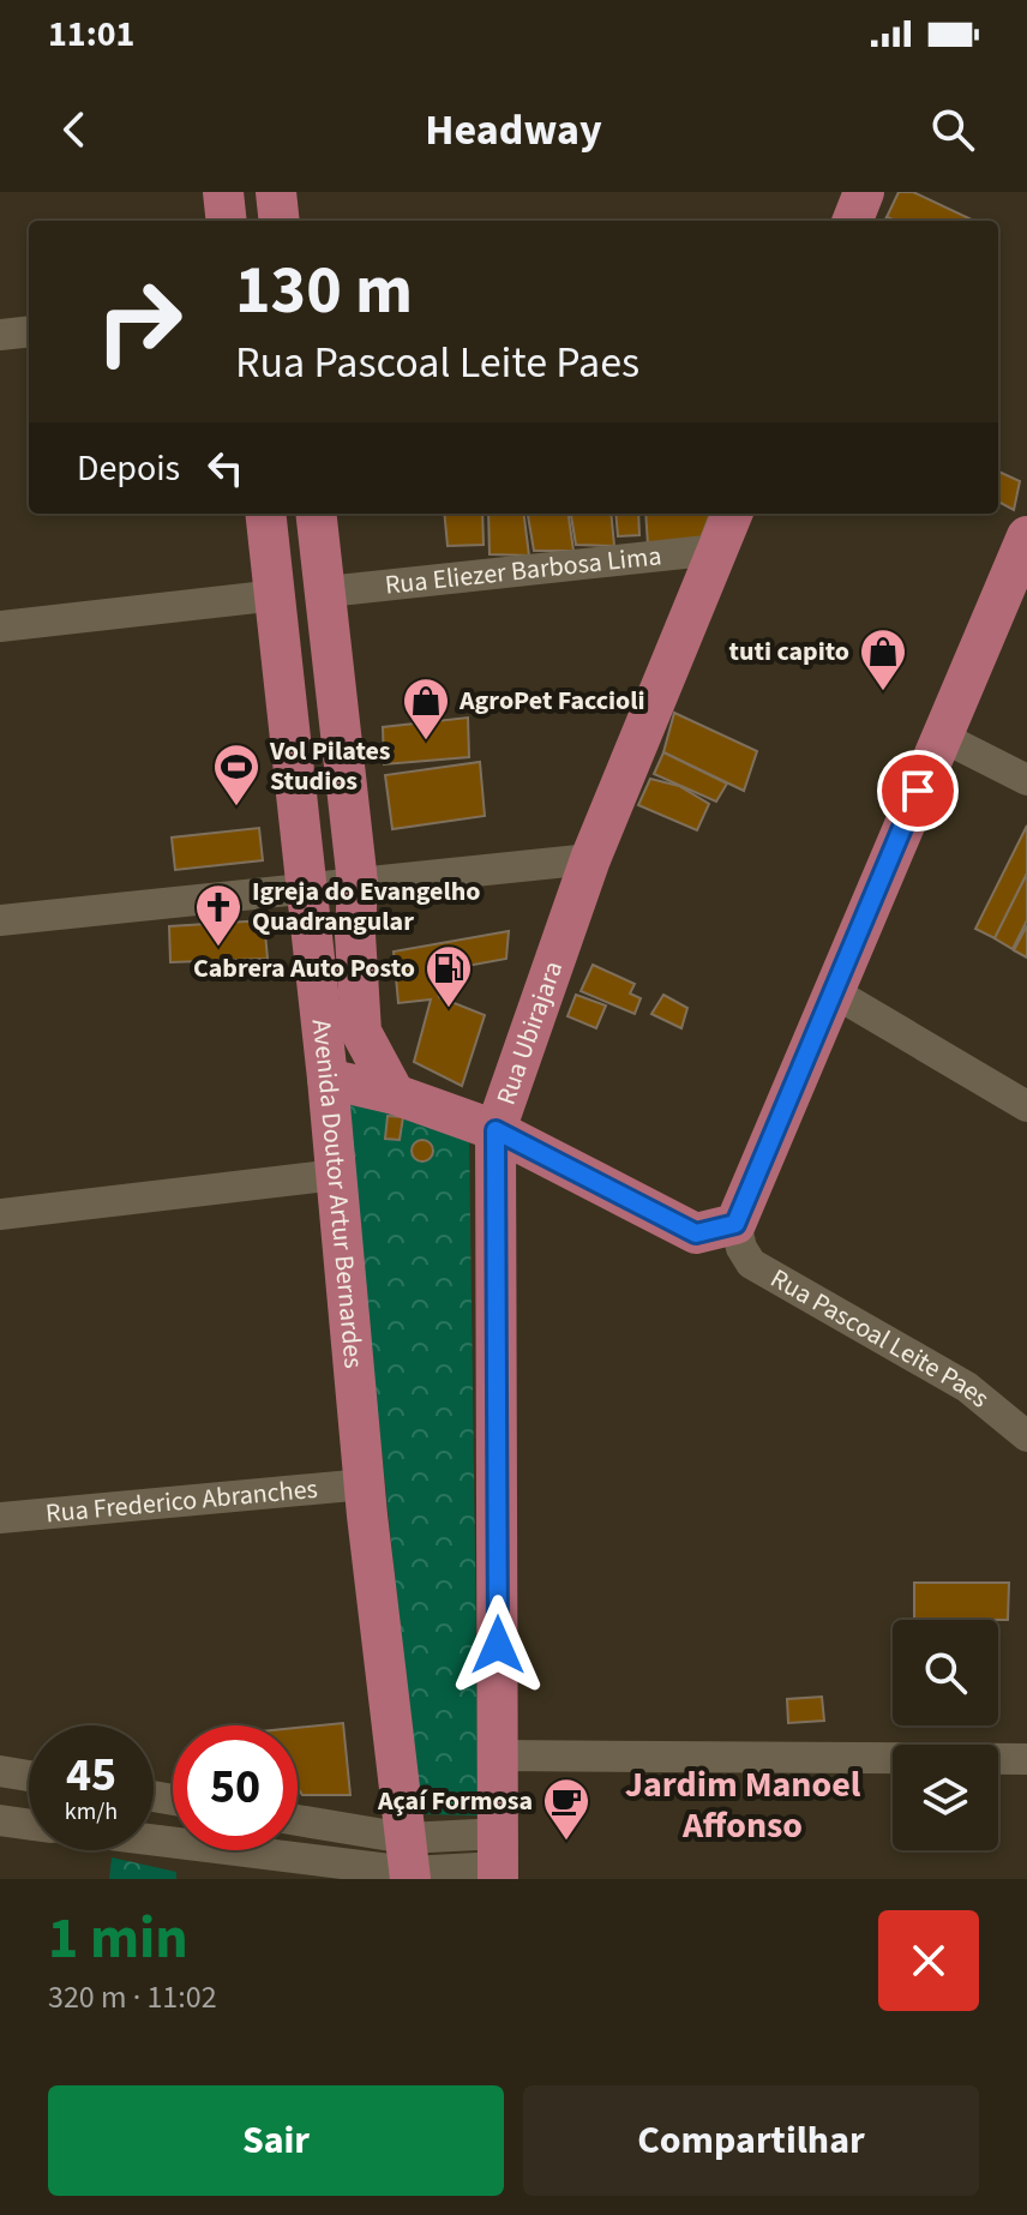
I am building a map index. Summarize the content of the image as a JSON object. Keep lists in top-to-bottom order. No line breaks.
{"streets":{"main road":["Rua Ubirajara","Avenida Doutor Artur Bernardes"],"street":["Rua Eliezer Barbosa Lima","Rua Pascoal Leite Paes","Rua Frederico Abranches"]},"crossings":[["Rua Eliezer Barbosa Lima","Rua Ubirajara"],["Rua Eliezer Barbosa Lima","Avenida Doutor Artur Bernardes"],["Avenida Doutor Artur Bernardes","Rua Frederico Abranches"]],"districts":["Jardim Manoel Affonso"],"places":{"shop":["tuti capito","AgroPet Faccioli"],"sports":["Vol Pilates Studios"],"church":["Igreja do Evangelho Quadrangular"],"fuel station":["Cabrera Auto Posto"],"cafe":["Açaí Formosa"]},"page":{"status":"11:01","header":"Headway","turn":["130 m","Rua Pascoal Leite Paes"],"then":"Depois","speed":"45 km/h","limit":"50","heading":["1 min","320 m · 11:02"],"buttons":["Sair","Compartilhar"]}}
